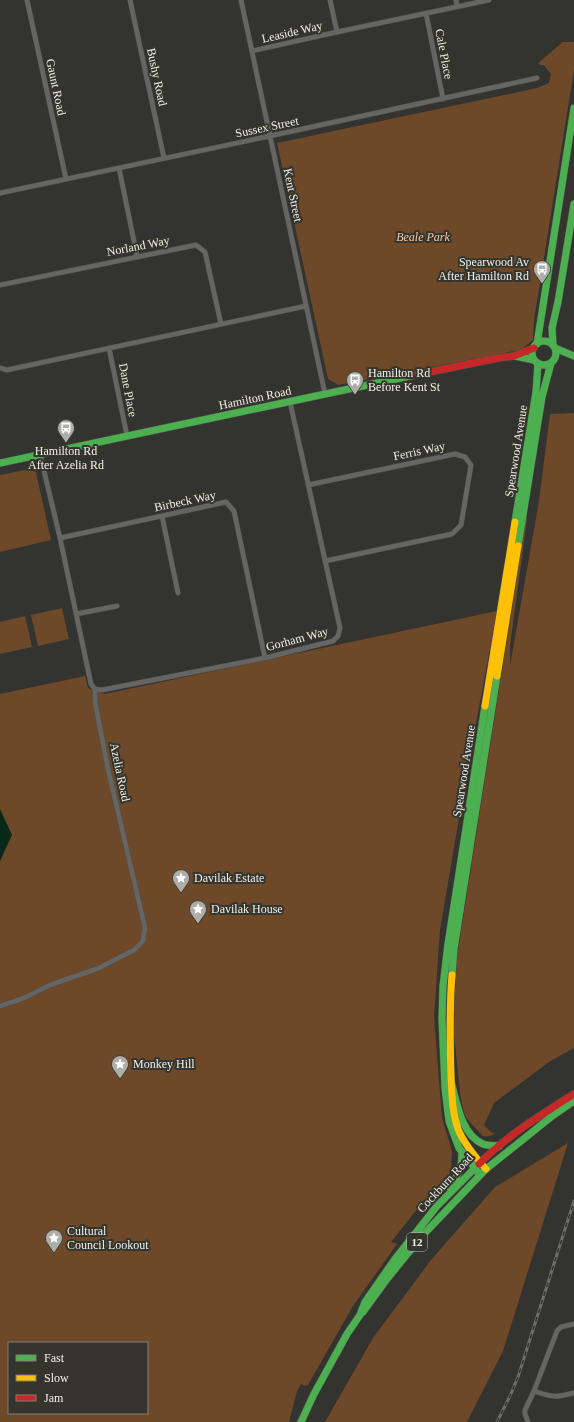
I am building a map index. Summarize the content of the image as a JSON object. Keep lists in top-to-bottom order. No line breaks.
{"streets":{"main road":["Hamilton Road","Spearwood Avenue","Cockburn Road","12"],"street":["Leaside Way","Cale Place","Bushy Road","Gaunt Road","Sussex Street","Kent Street","Norland Way","Dane Place","Ferris Way","Birbeck Way","Gorham Way","Azelia Road"]},"crossings":[["Leaside Way","Cale Place"],["Leaside Way","Kent Street"],["Cale Place","Sussex Street"],["Bushy Road","Sussex Street"],["Gaunt Road","Sussex Street"],["Sussex Street","Kent Street"],["Kent Street","Hamilton Road"],["Dane Place","Hamilton Road"],["Hamilton Road","Spearwood Avenue"],["Hamilton Road","Gorham Way"],["Hamilton Road","Azelia Road"],["Ferris Way","Gorham Way"],["Spearwood Avenue","Cockburn Road"],["Birbeck Way","Gorham Way"],["Birbeck Way","Azelia Road"],["Gorham Way","Azelia Road"]],"parks":["Beale Park"],"places":{"bus stop":["Spearwood Av After Hamilton Rd","Hamilton Rd Before Kent St","Hamilton Rd After Azelia Rd"],"place":["Davilak Estate","Davilak House","Monkey Hill","Cultural Council Lookout"]},"legend":["Fast","Slow","Jam"]}
